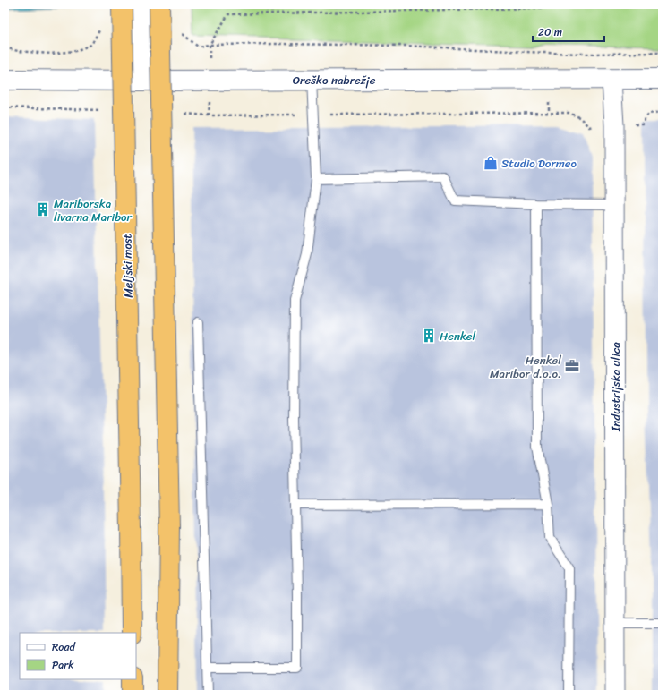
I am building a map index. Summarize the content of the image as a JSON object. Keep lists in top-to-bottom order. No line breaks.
{"streets":{"highway":["Meljski most"],"street":["Oreško nabrežje","Industrijska ulica"]},"crossings":[["Oreško nabrežje","Industrijska ulica"]],"places":{"shop":["Studio Dormeo"],"building":["Mariborska livarna Maribor","Henkel"],"office":["Henkel Maribor d.o.o."]},"legend":["Road","Park"],"scale_bar":"20 m"}
